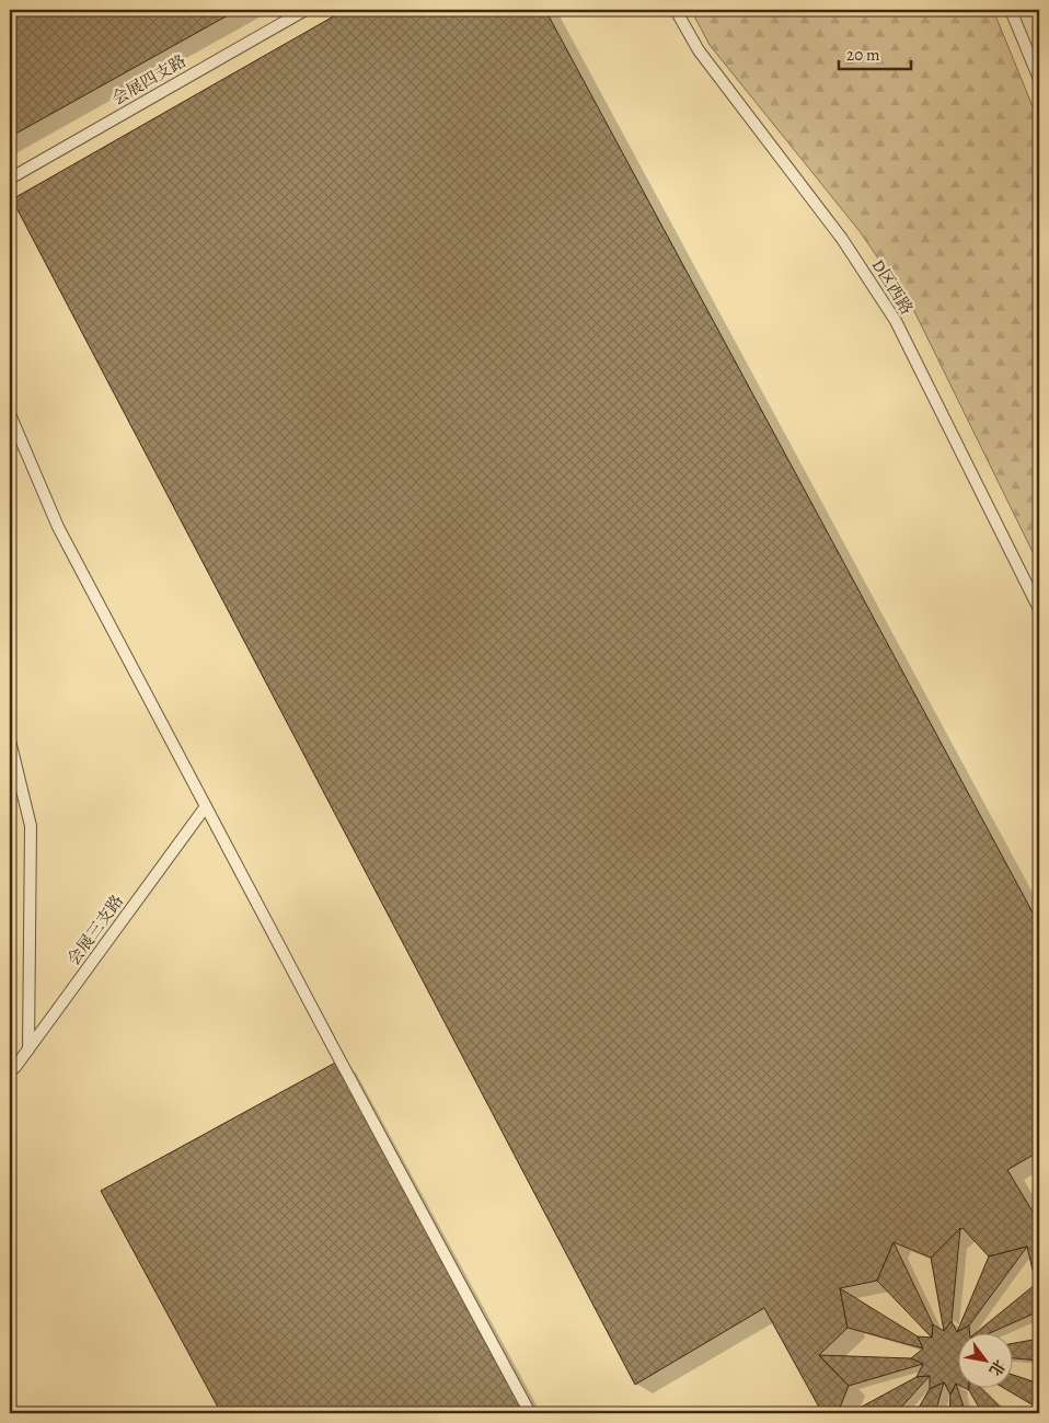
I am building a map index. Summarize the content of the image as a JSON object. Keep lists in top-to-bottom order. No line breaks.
{"streets":{"lane":["会展四支路","D区西路","会展三支路"]},"scale_bar":"20 m","north":"bottom right"}
